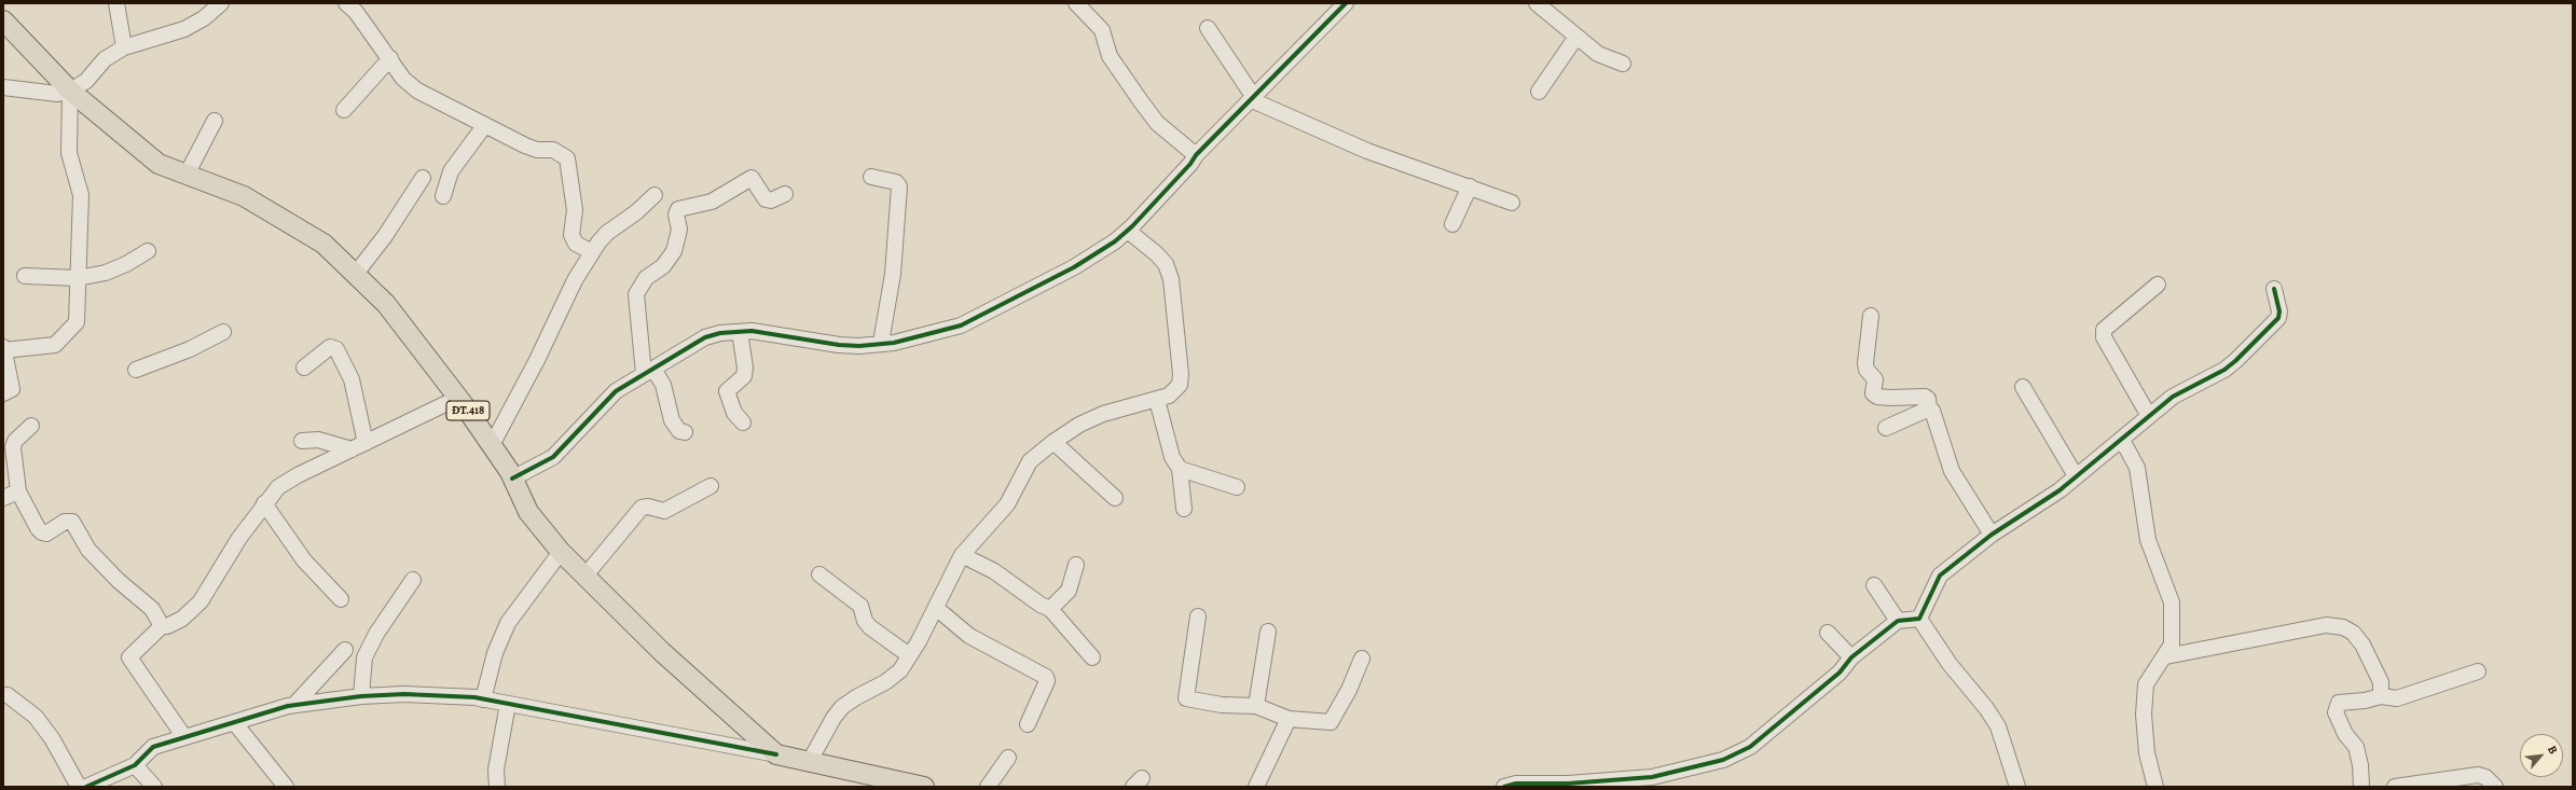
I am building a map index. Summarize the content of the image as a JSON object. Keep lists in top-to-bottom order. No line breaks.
{"streets":{"main road":["ĐT.418"]},"north":"top right"}
